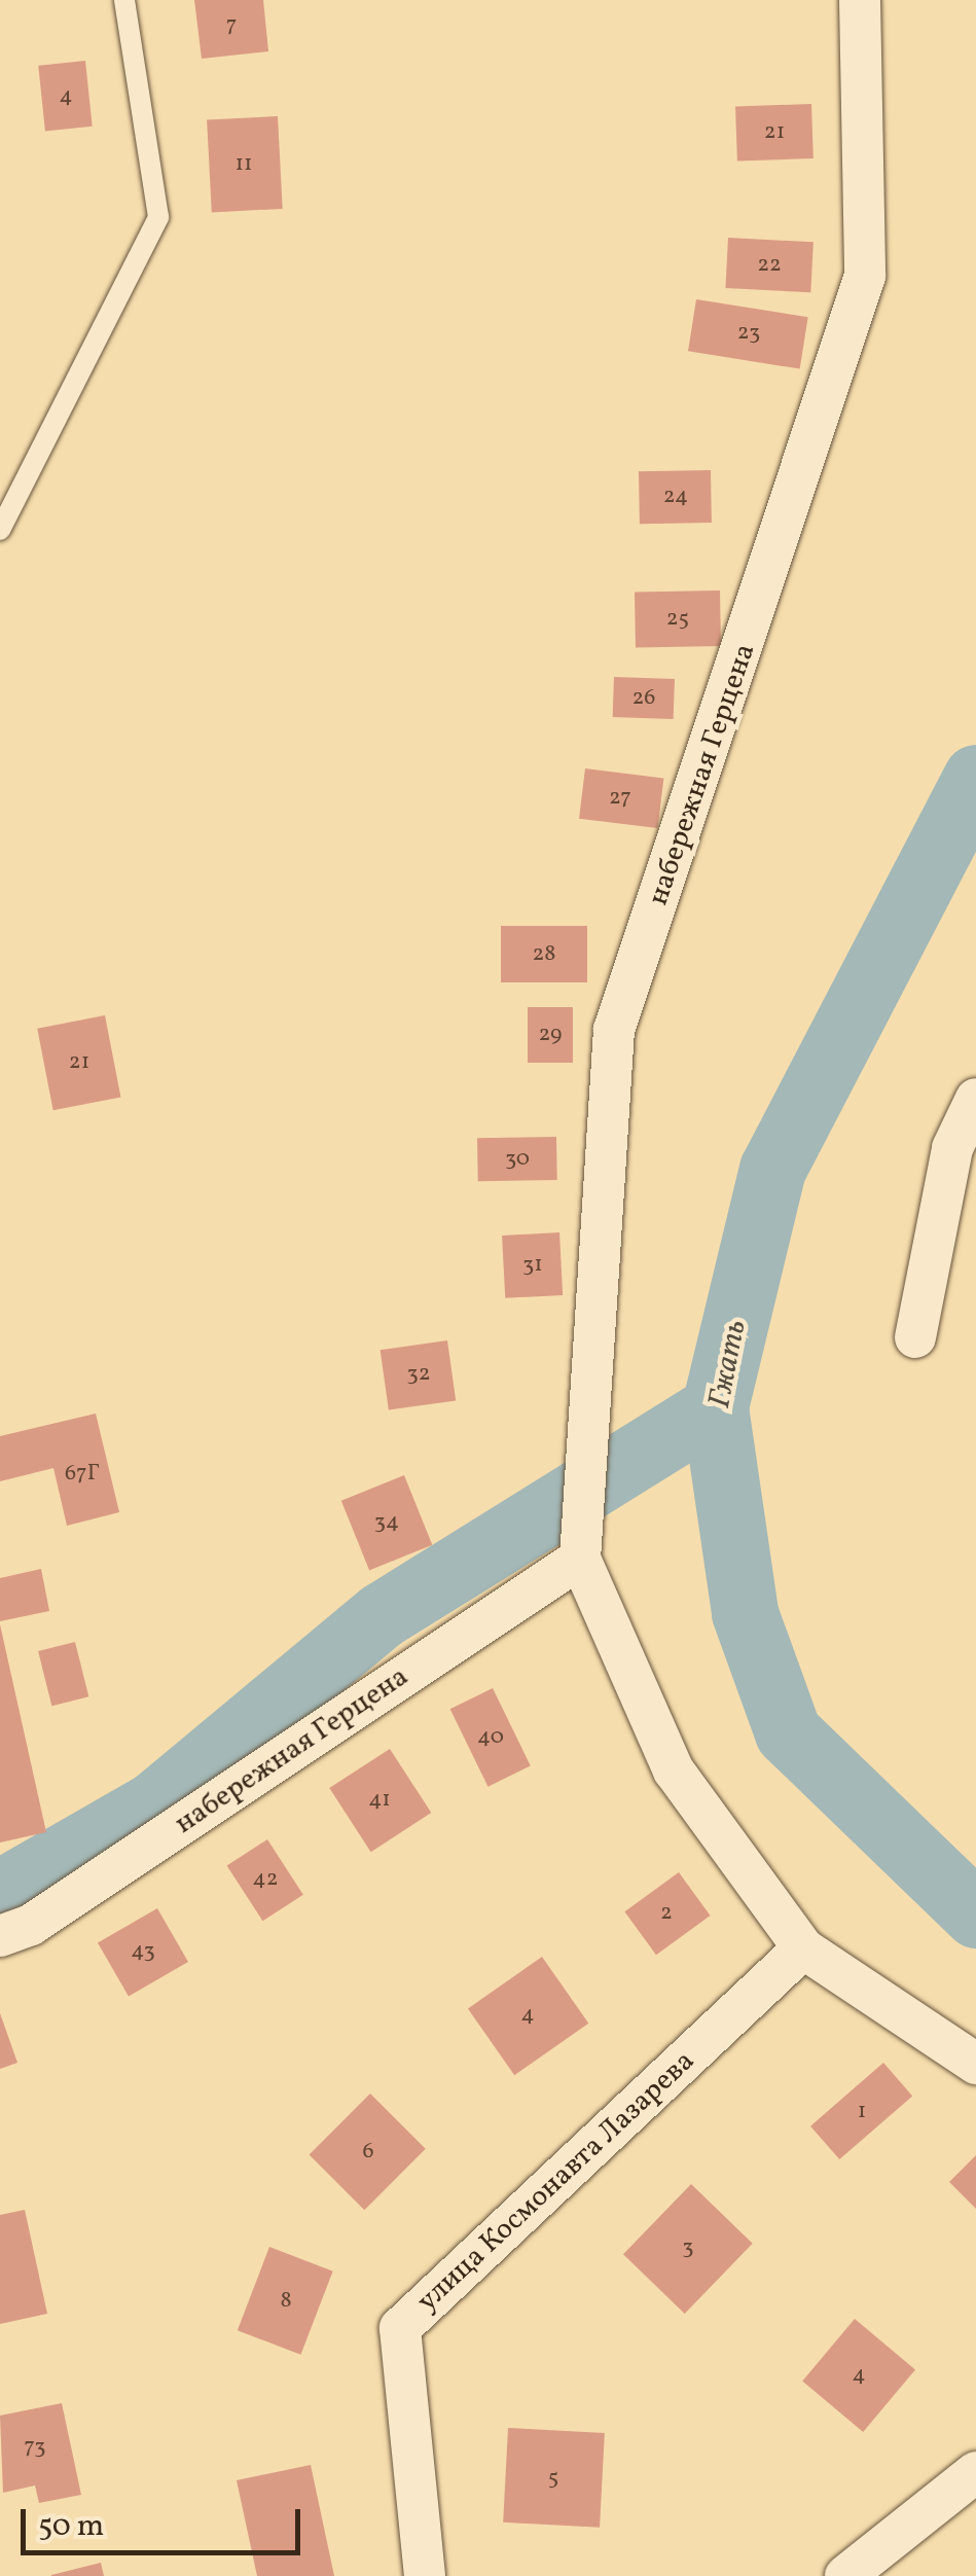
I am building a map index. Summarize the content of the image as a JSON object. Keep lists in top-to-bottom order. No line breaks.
{"streets":{"street":["набережная Герцена","улица Космонавта Лазарева"]},"crossings":[["набережная Герцена","улица Космонавта Лазарева"]],"water":["Гжать"],"house_numbers":["7","4","21","11","22","23","24","25","26","27","28","29","21","30","31","32","67Г","34","40","41","42","2","43","4","1","6","3","8","4","73","5"],"scale_bar":"50 m"}
